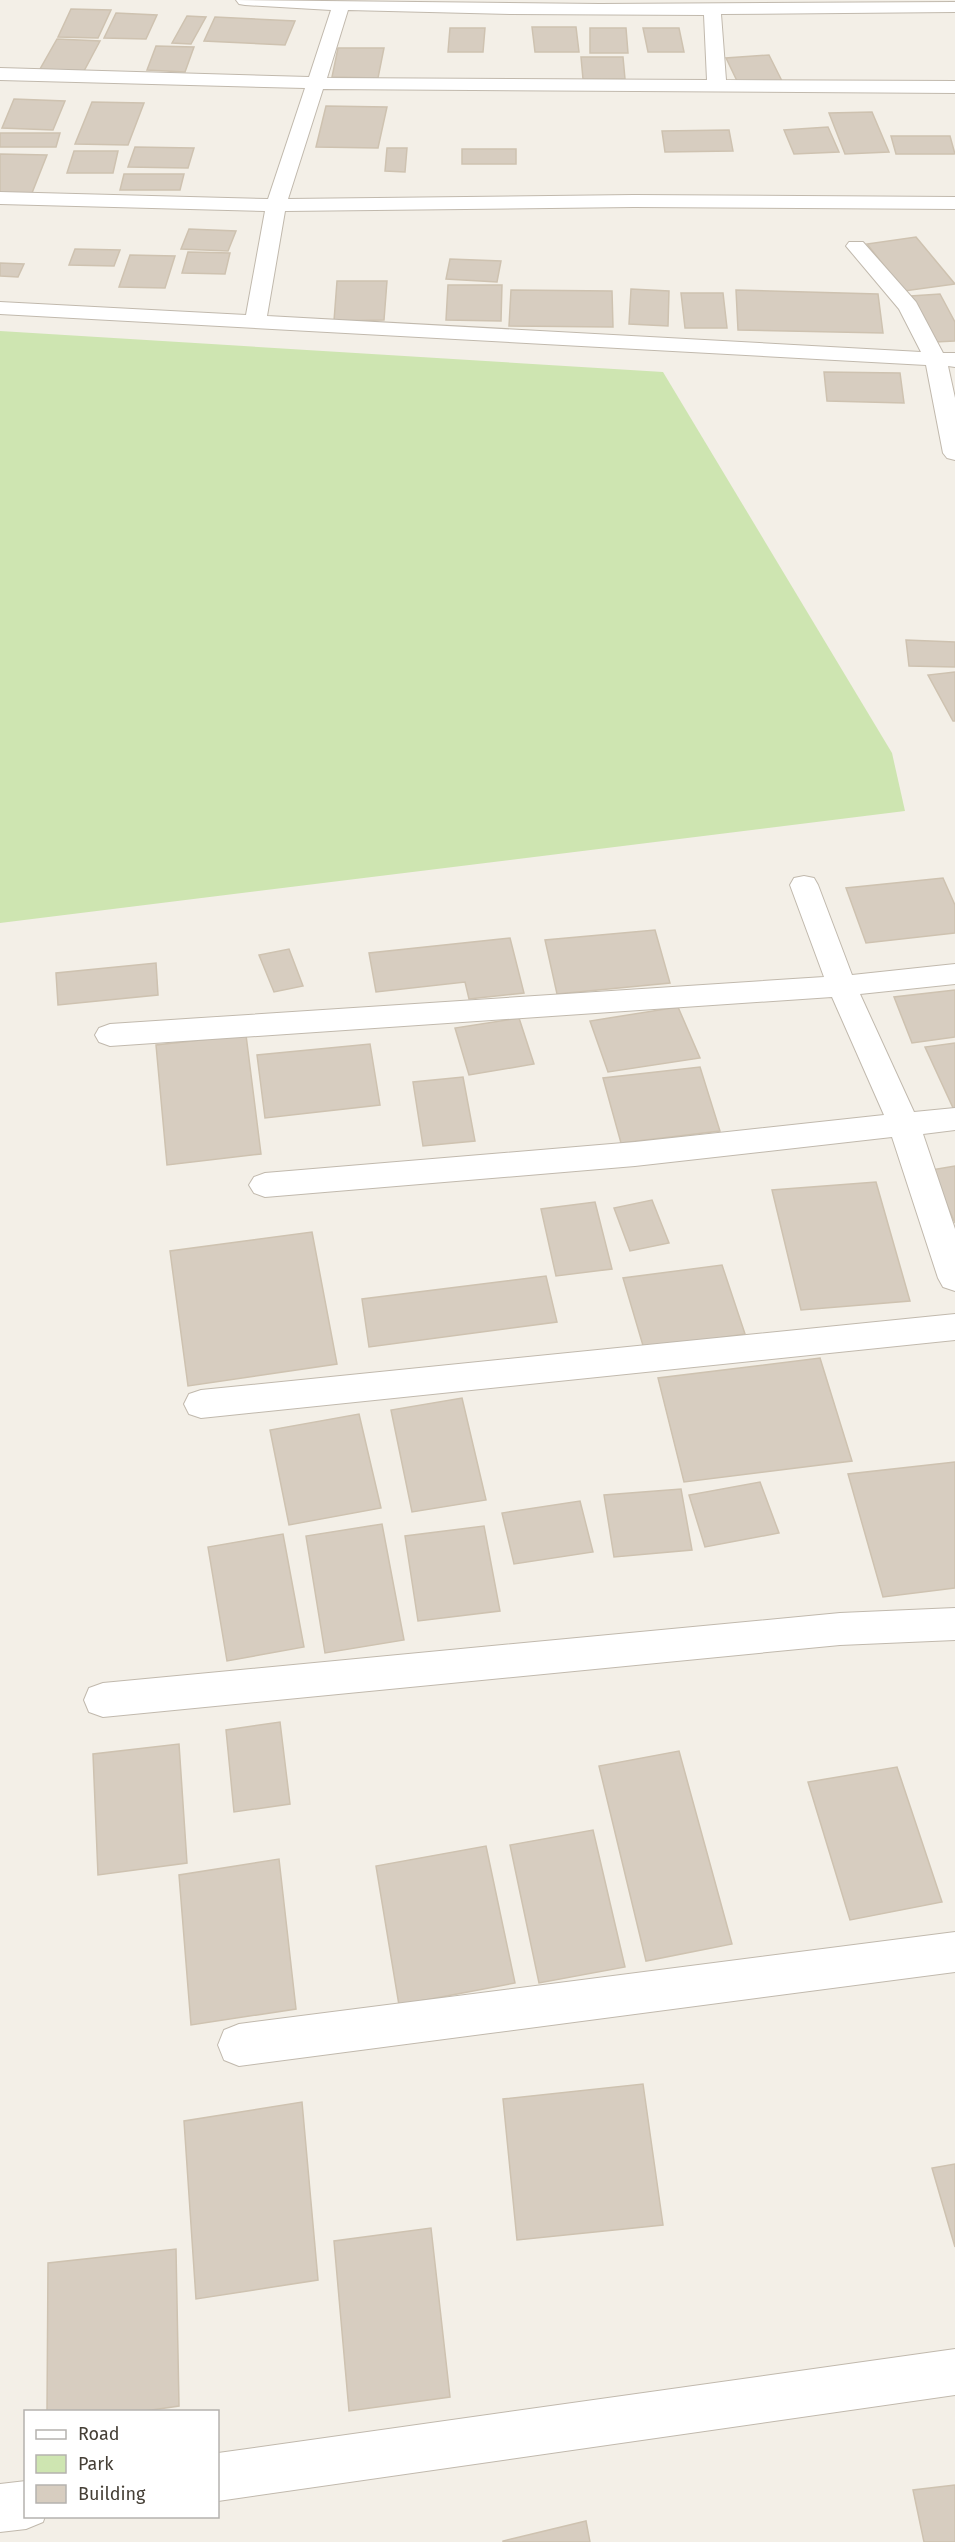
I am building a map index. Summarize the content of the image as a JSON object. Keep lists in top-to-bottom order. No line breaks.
{"legend":["Road","Park","Building"]}
